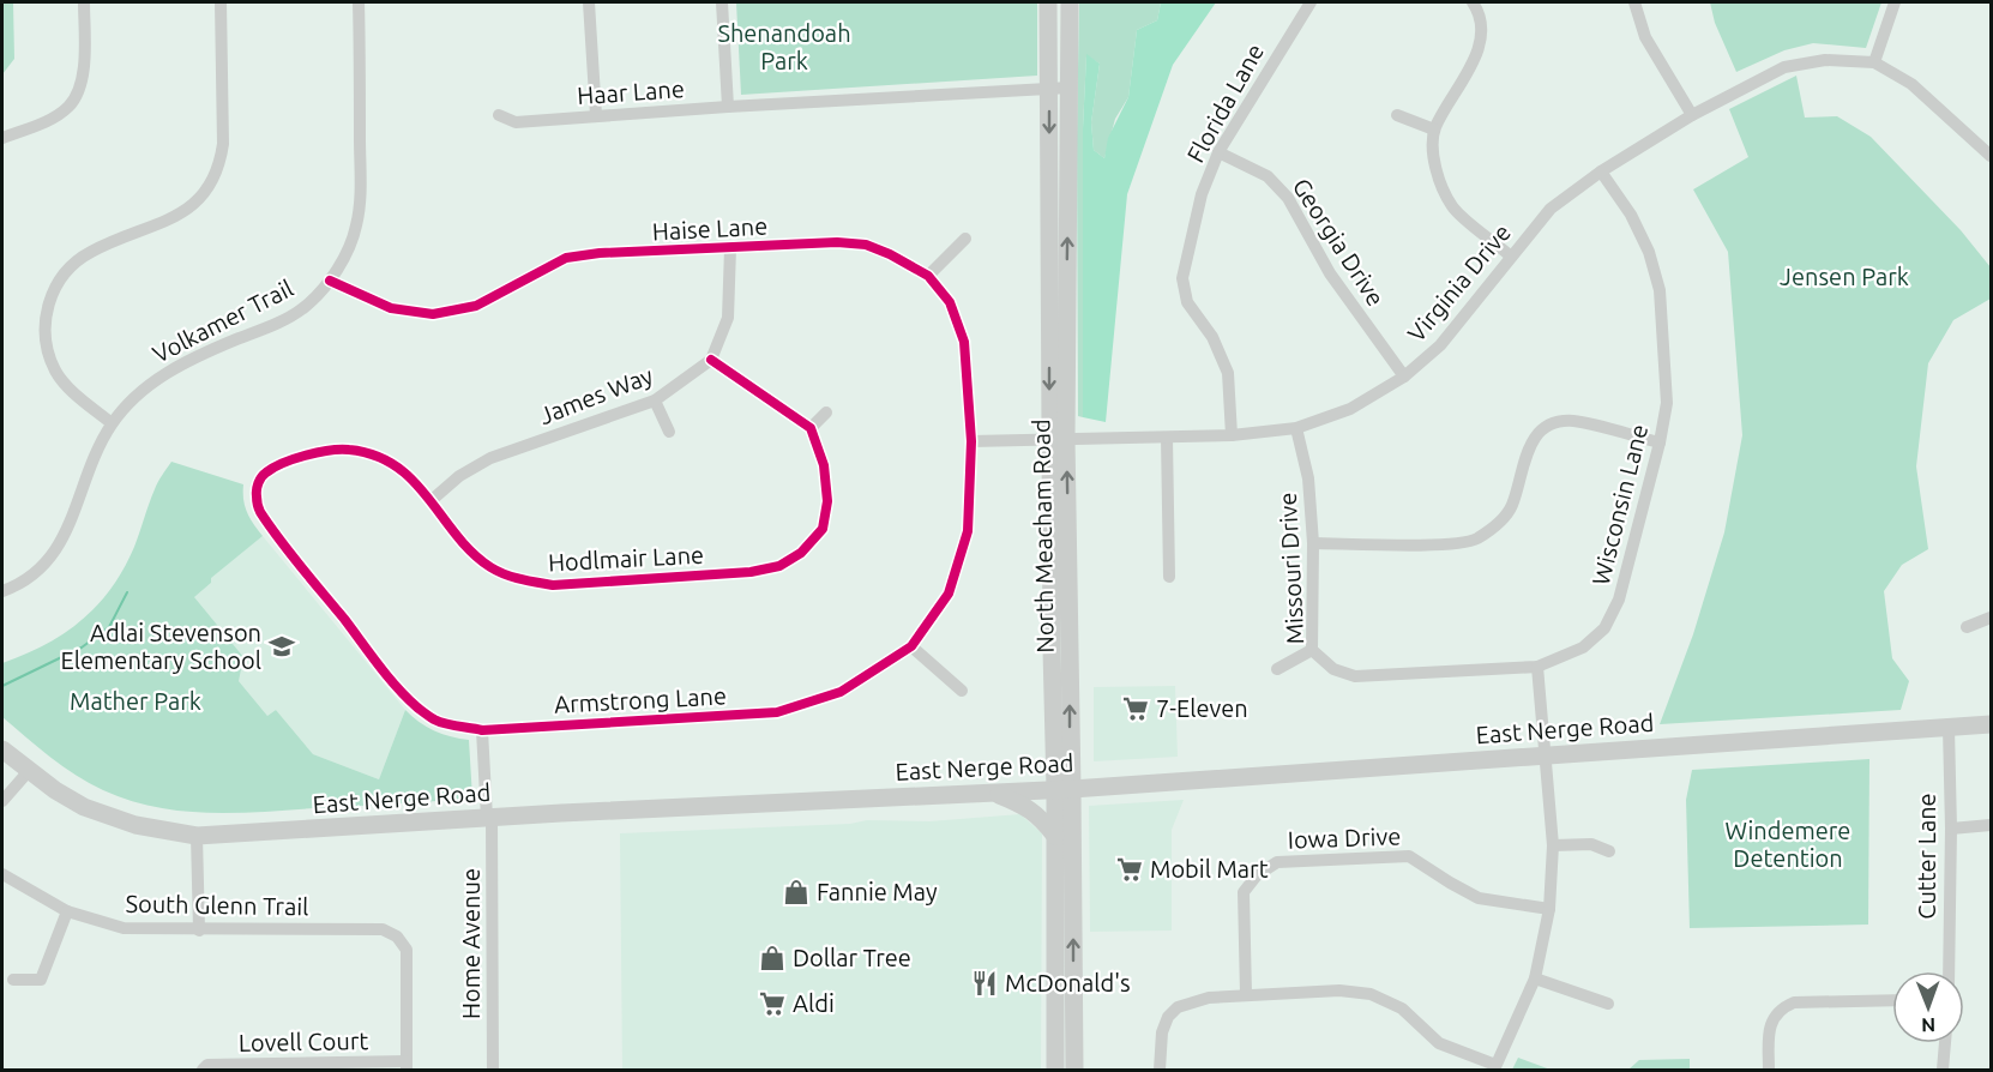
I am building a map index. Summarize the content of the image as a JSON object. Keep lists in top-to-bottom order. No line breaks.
{"streets":{"main road":["North Meacham Road","East Nerge Road"],"street":["Haar Lane","Florida Lane","Haise Lane","Georgia Drive","Virginia Drive","Volkamer Trail","James Way","Wisconsin Lane","Hodlmair Lane","Missouri Drive","Armstrong Lane","Iowa Drive","Cutter Lane","South Glenn Trail","Home Avenue","Lovell Court"]},"crossings":[["Haar Lane","North Meacham Road"],["Florida Lane","Georgia Drive"],["Florida Lane","Virginia Drive"],["Haise Lane","Virginia Drive"],["Haise Lane","Volkamer Trail"],["Haise Lane","Armstrong Lane"],["Georgia Drive","Virginia Drive"],["Virginia Drive","Wisconsin Lane"],["Virginia Drive","North Meacham Road"],["Virginia Drive","Missouri Drive"],["Virginia Drive","Armstrong Lane"],["James Way","Hodlmair Lane"],["Wisconsin Lane","Missouri Drive"],["North Meacham Road","East Nerge Road"],["Hodlmair Lane","Armstrong Lane"],["Armstrong Lane","Home Avenue"],["East Nerge Road","Cutter Lane"],["East Nerge Road","Home Avenue"],["South Glenn Trail","Lovell Court"]],"parks":["Shenandoah Park","Jensen Park","Mather Park","Windemere Detention"],"places":{"school or university":["Adlai Stevenson Elementary School"],"supermarket":["7-Eleven","Mobil Mart","Aldi"],"shop":["Fannie May","Dollar Tree"],"restaurant":["McDonald's"]},"north":"bottom"}
